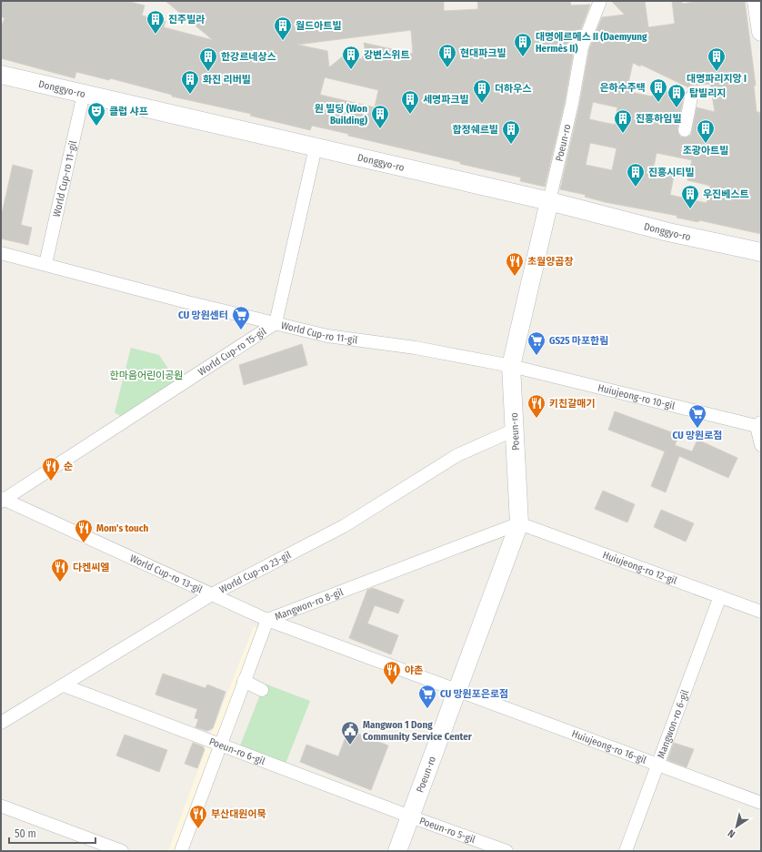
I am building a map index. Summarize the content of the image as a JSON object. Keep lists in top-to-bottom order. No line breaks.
{"streets":{"street":["Donggyo-ro","Poeun-ro","World Cup-ro 11-gil","World Cup-ro 15-gil","Huiujeong-ro 10-gil","Huiujeong-ro 12-gil","World Cup-ro 23-gil","World Cup-ro 13-gil","Mangwon-ro 8-gil","Mangwon-ro 6-gil","Huiujeong-ro 16-gil","Poeun-ro 6-gil","Poeun-ro 5-gil"]},"crossings":[["Donggyo-ro","Poeun-ro"],["Donggyo-ro","World Cup-ro 11-gil"],["Donggyo-ro","World Cup-ro 15-gil"],["Poeun-ro","World Cup-ro 11-gil"],["Poeun-ro","Huiujeong-ro 10-gil"],["Poeun-ro","Huiujeong-ro 12-gil"],["Poeun-ro","World Cup-ro 23-gil"],["Poeun-ro","World Cup-ro 13-gil"],["Poeun-ro","Mangwon-ro 8-gil"],["Poeun-ro","Huiujeong-ro 16-gil"],["Poeun-ro","Poeun-ro 6-gil"],["Poeun-ro","Poeun-ro 5-gil"],["World Cup-ro 11-gil","World Cup-ro 15-gil"],["World Cup-ro 11-gil","Huiujeong-ro 10-gil"],["World Cup-ro 15-gil","World Cup-ro 13-gil"],["Huiujeong-ro 12-gil","Mangwon-ro 8-gil"],["Huiujeong-ro 12-gil","Mangwon-ro 6-gil"],["World Cup-ro 23-gil","World Cup-ro 13-gil"],["World Cup-ro 23-gil","Poeun-ro 6-gil"],["World Cup-ro 13-gil","Mangwon-ro 8-gil"],["World Cup-ro 13-gil","Huiujeong-ro 16-gil"],["Mangwon-ro 8-gil","Poeun-ro 6-gil"],["Mangwon-ro 6-gil","Huiujeong-ro 16-gil"],["Poeun-ro 6-gil","Poeun-ro 5-gil"]],"parks":["한마음어린이공원"],"places":{"building":["진주빌라","월드아트빌","대명에르메스 II (Daemyung Hermès II)","현대파크빌","강변스위트","한강르네상스","대명파리지앙 I","화진 리버빌","은하수주택","더하우스","탑빌리지","세명파크빌","원 빌딩 (Won Building)","진흥하임빌","조광아트빌","합정쉐르빌","진흥시티빌","우진베스트"],"theatre":["클럽 샤프"],"restaurant":["초월양곱창","키친갈매기","순","Mom's touch","다켄씨엘","야촌","부산대원어묵"],"supermarket":["CU 망원센터","GS25 마포한림","CU 망원로점","CU 망원포은로점"],"public building":["Mangwon 1 Dong Community Service Center"]},"scale_bar":"50 m","north":"bottom left"}
